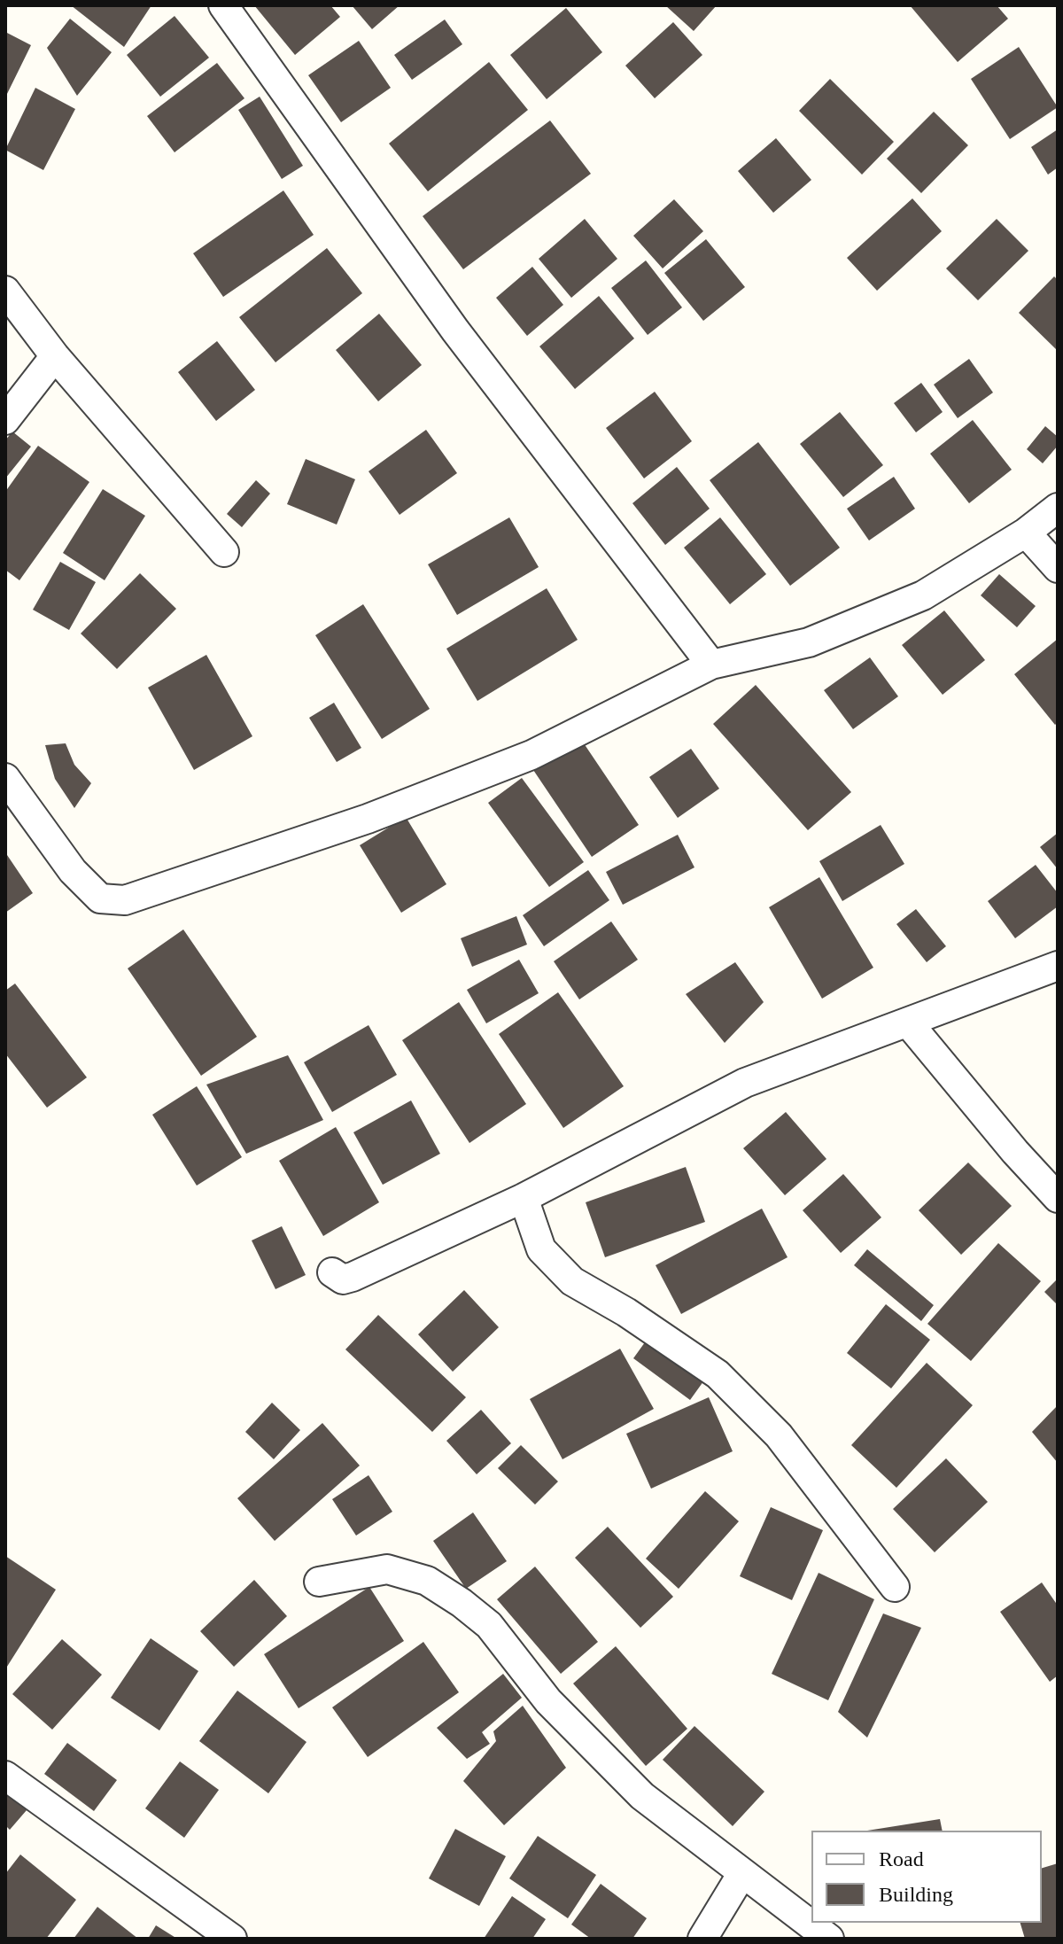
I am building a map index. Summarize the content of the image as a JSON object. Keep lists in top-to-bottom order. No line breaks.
{"legend":["Road","Building"]}
